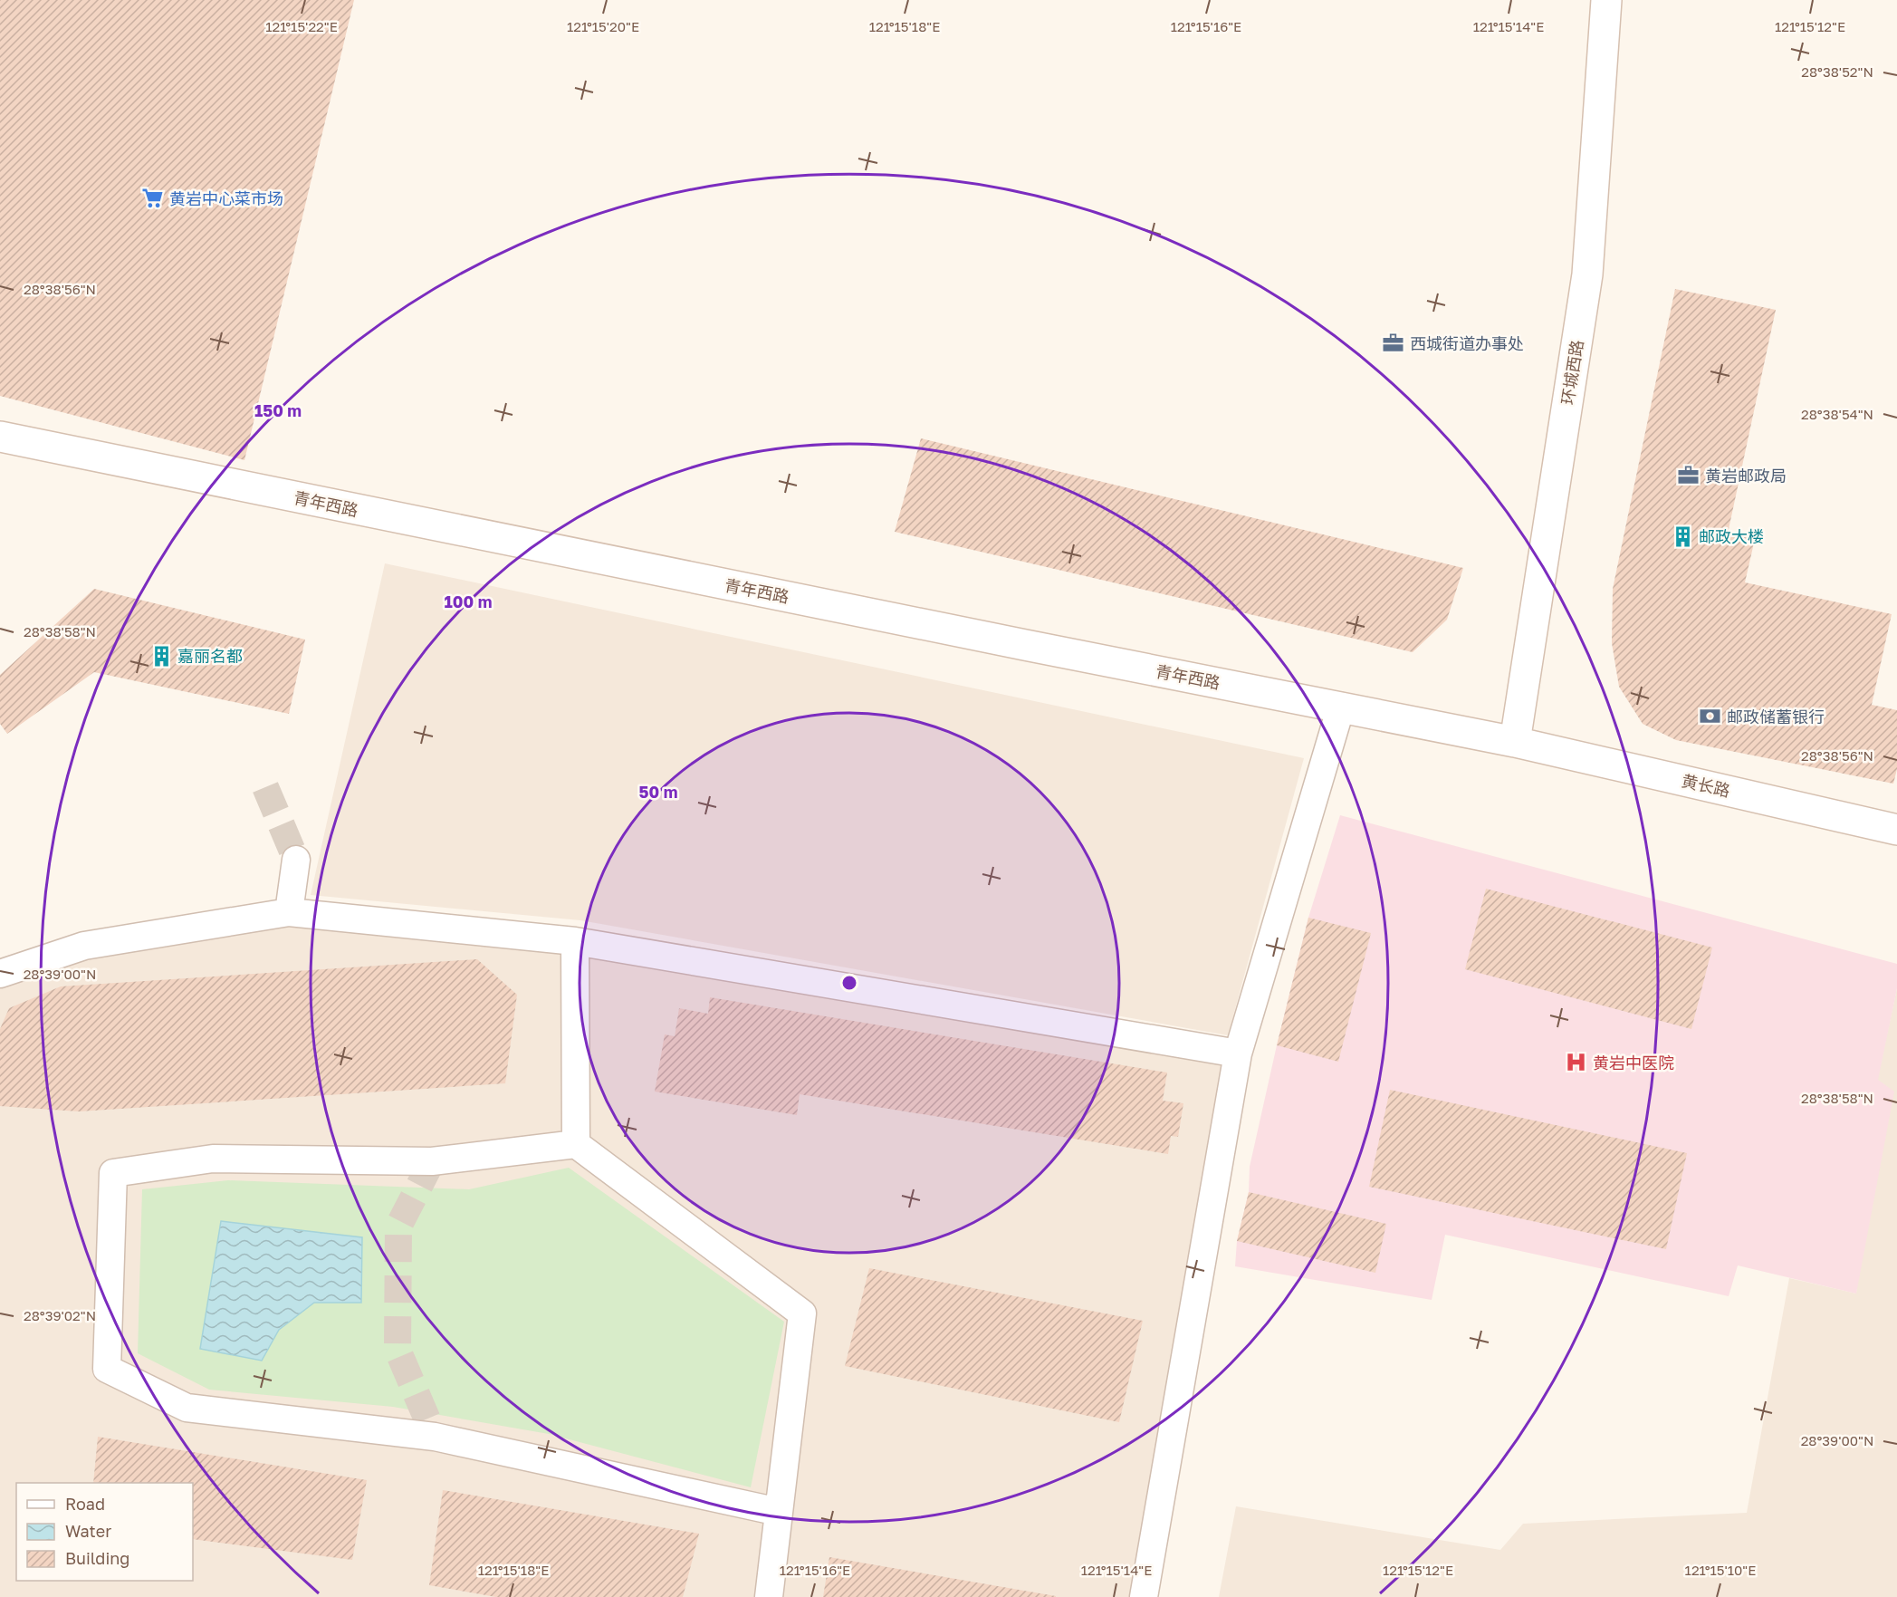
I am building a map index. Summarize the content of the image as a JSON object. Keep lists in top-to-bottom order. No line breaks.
{"streets":{"street":["环城西路","青年西路","黄长路"]},"crossings":[["环城西路","青年西路"],["环城西路","黄长路"],["青年西路","黄长路"]],"places":{"supermarket":["黄岩中心菜市场"],"office":["西城街道办事处","黄岩邮政局"],"building":["邮政大楼","嘉丽名都"],"bank":["邮政储蓄银行"],"hospital":["黄岩中医院"]},"legend":["Road","Water","Building"],"coordinates":["121°15'22\"E","121°15'20\"E","121°15'18\"E","121°15'16\"E","121°15'14\"E","121°15'12\"E","28°38'52\"N","28°38'56\"N","28°38'54\"N","28°38'58\"N","28°39'00\"N","28°39'02\"N","121°15'10\"E"],"rings":["150 m","100 m","50 m"]}
